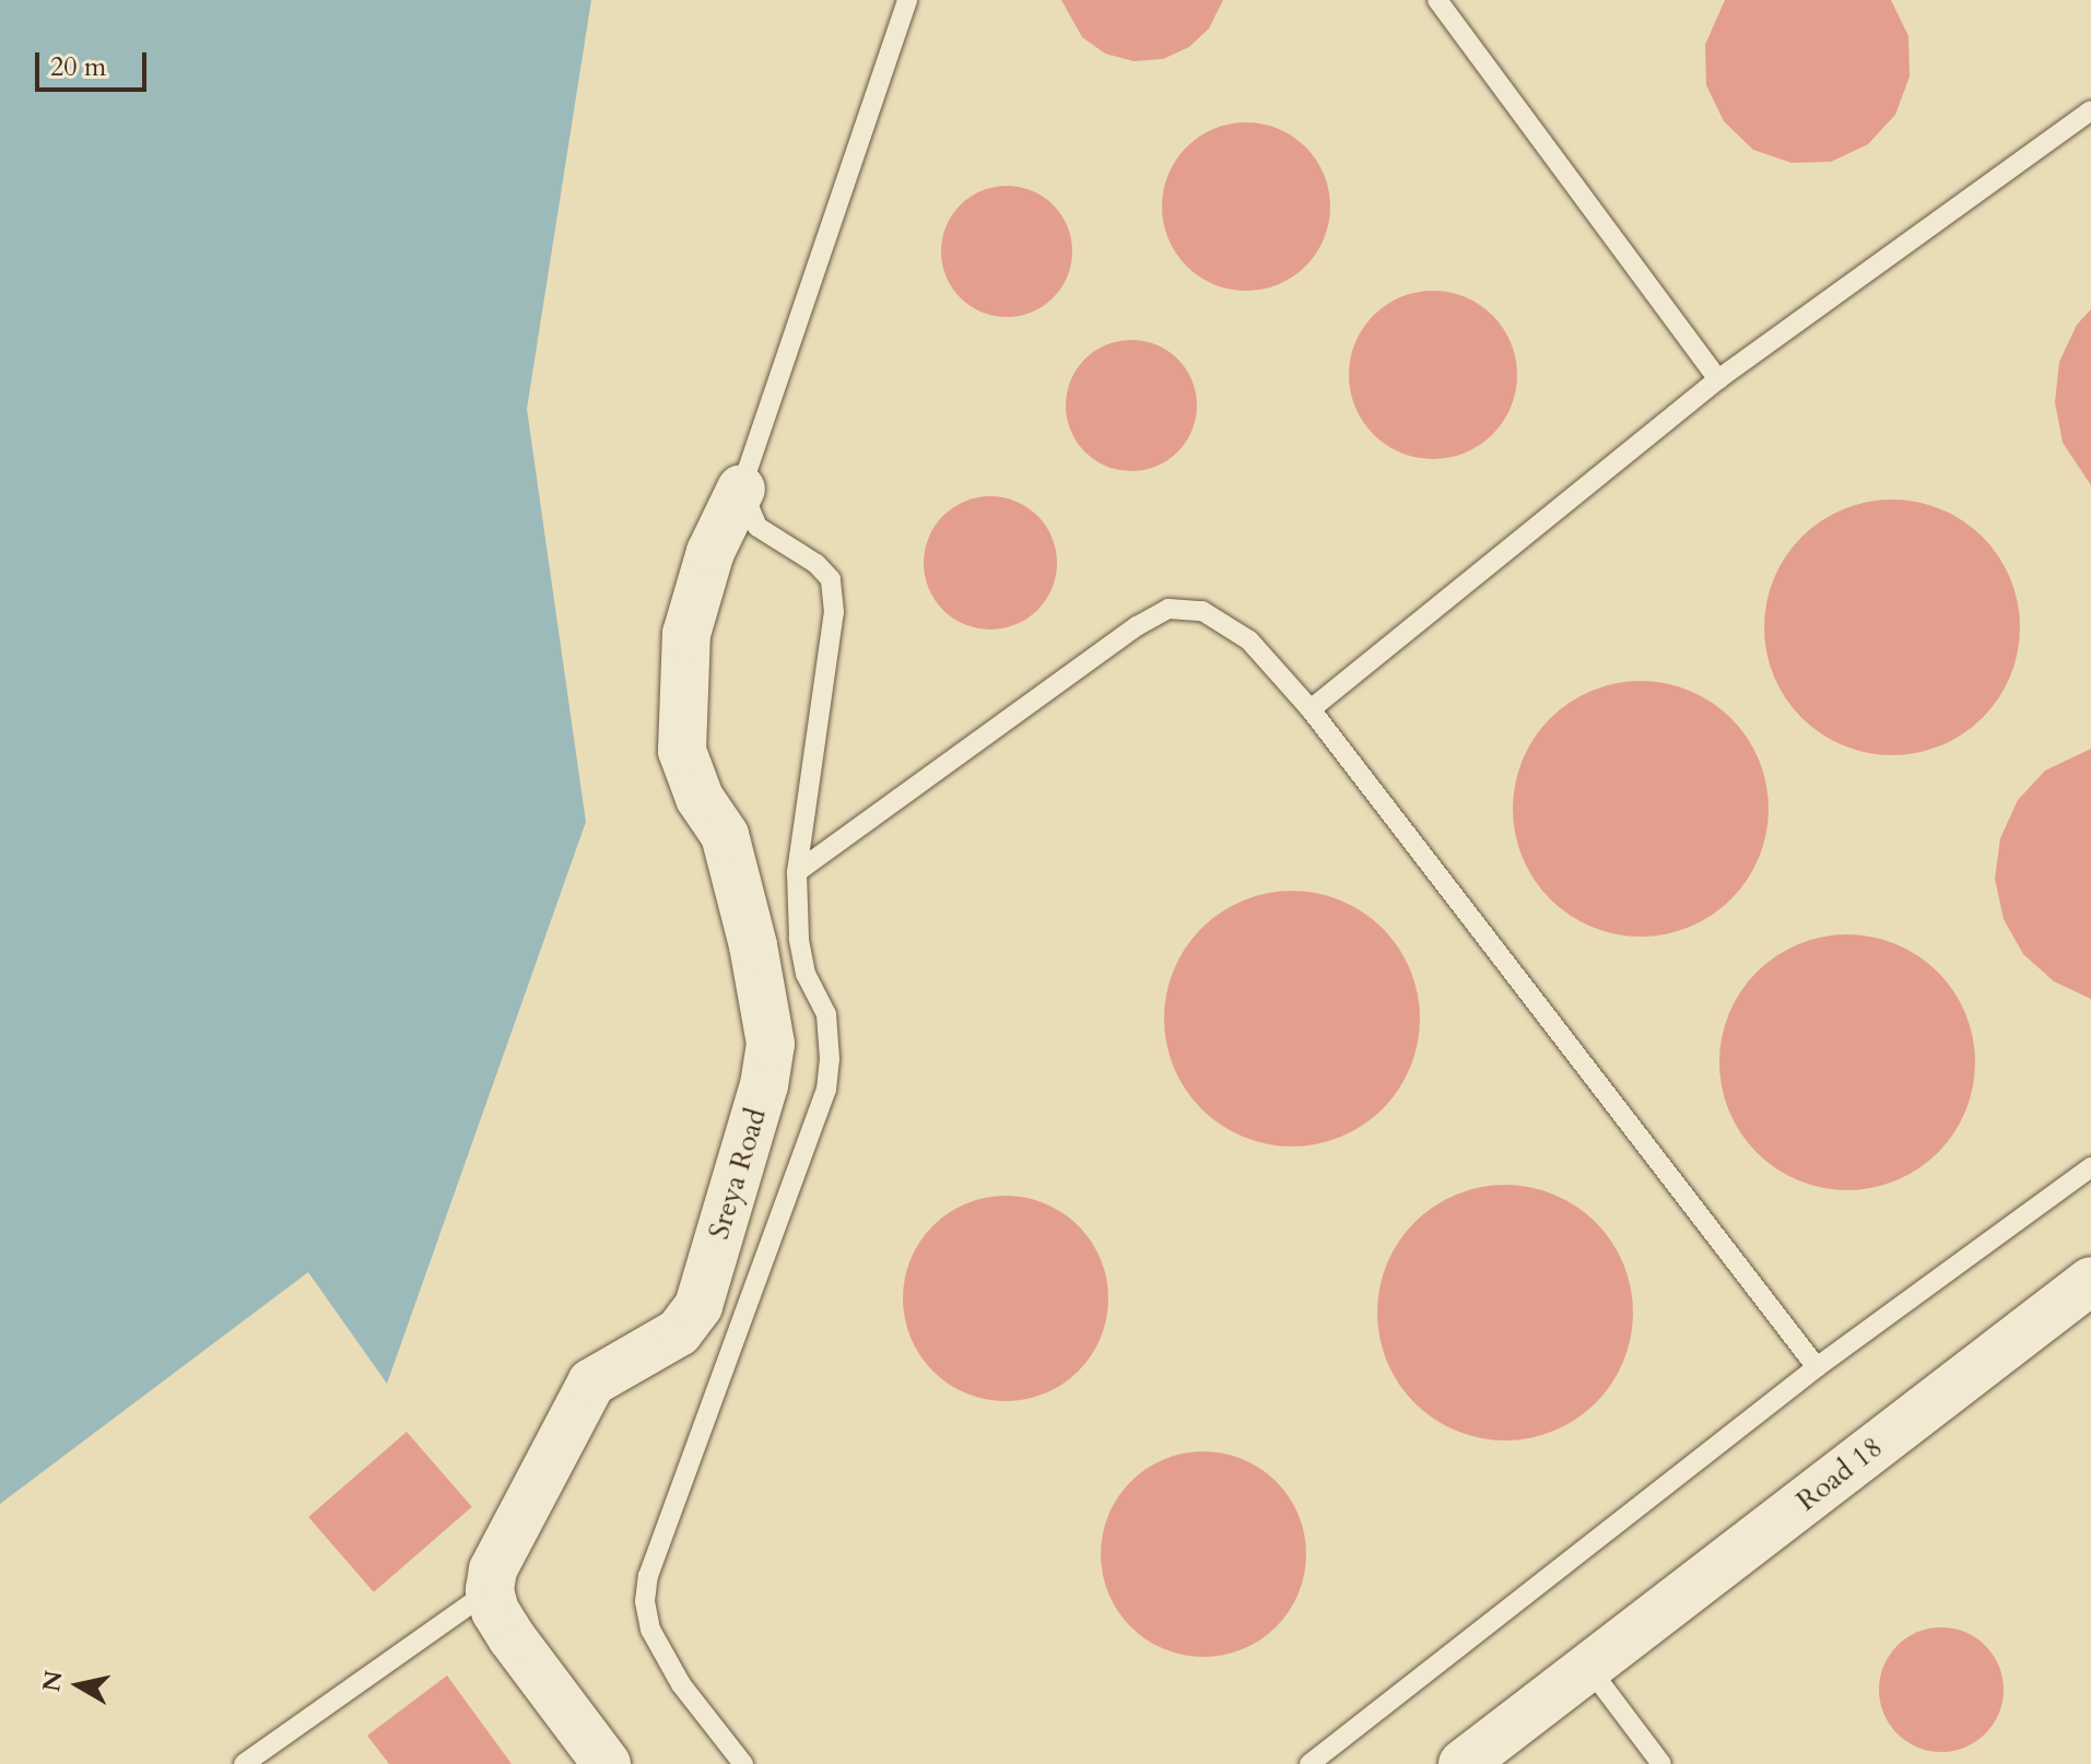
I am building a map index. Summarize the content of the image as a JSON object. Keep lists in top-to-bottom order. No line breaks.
{"streets":{"street":["Sreya Road","Road 18"]},"scale_bar":"20 m","north":"left"}
